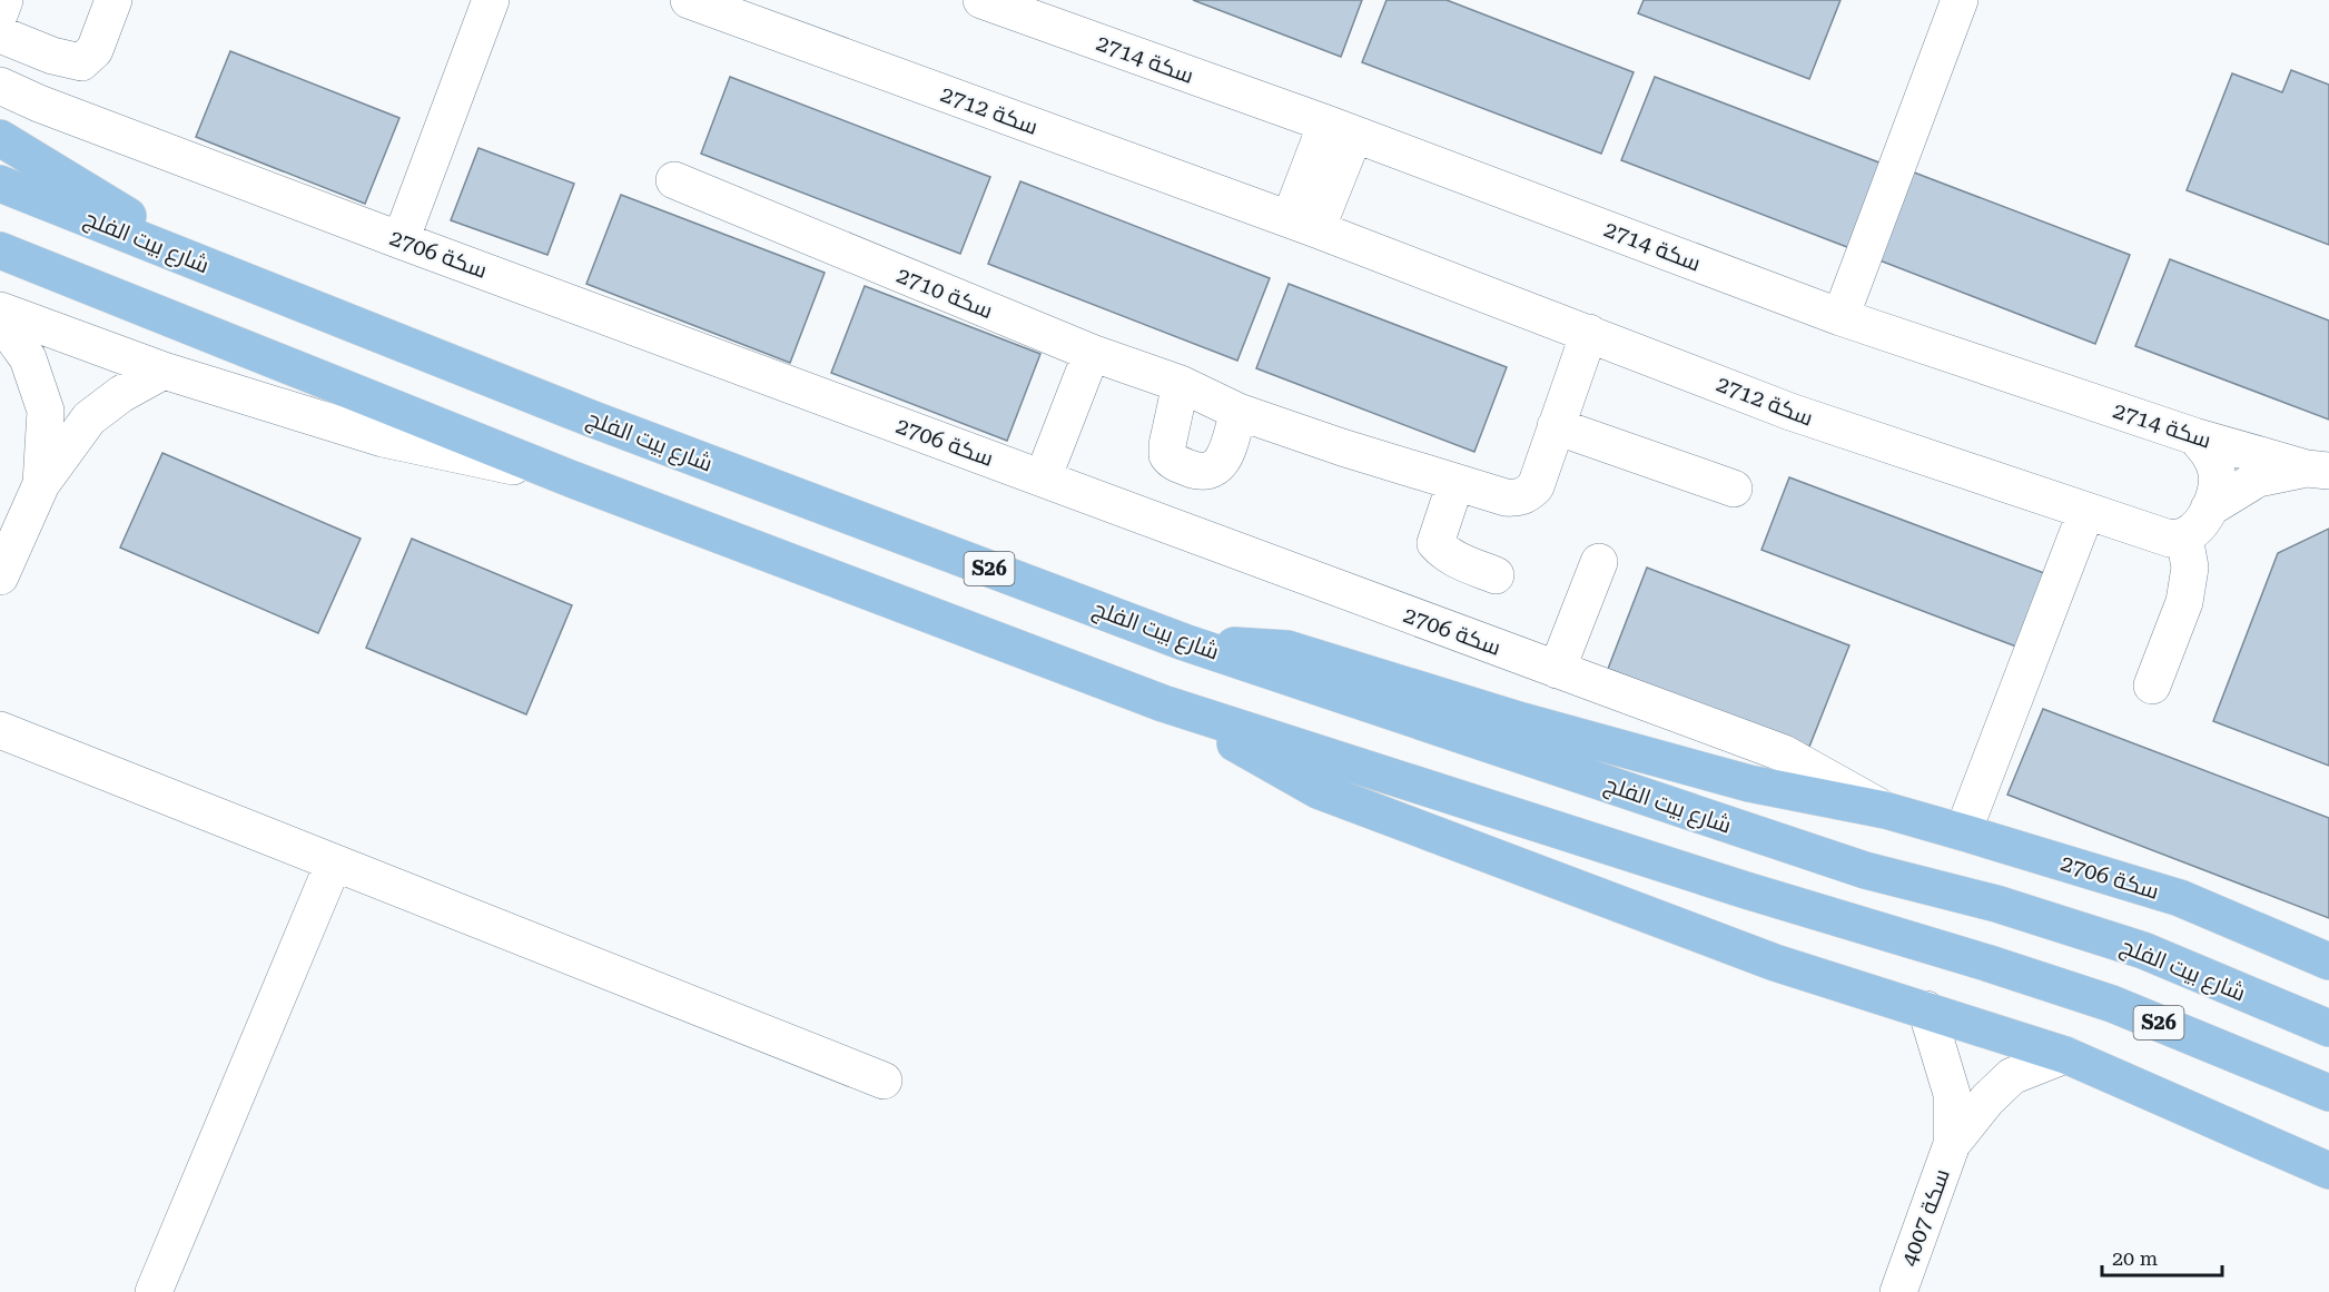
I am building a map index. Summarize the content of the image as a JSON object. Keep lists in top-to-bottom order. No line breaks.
{"streets":{"main road":["شارع بيت الفلج","سكة 2706","S26"],"street":["سكة 2714","سكة 2712","سكة 2710","سكة 4007"]},"crossings":[["شارع بيت الفلج","سكة 2706"]],"scale_bar":"20 m"}
